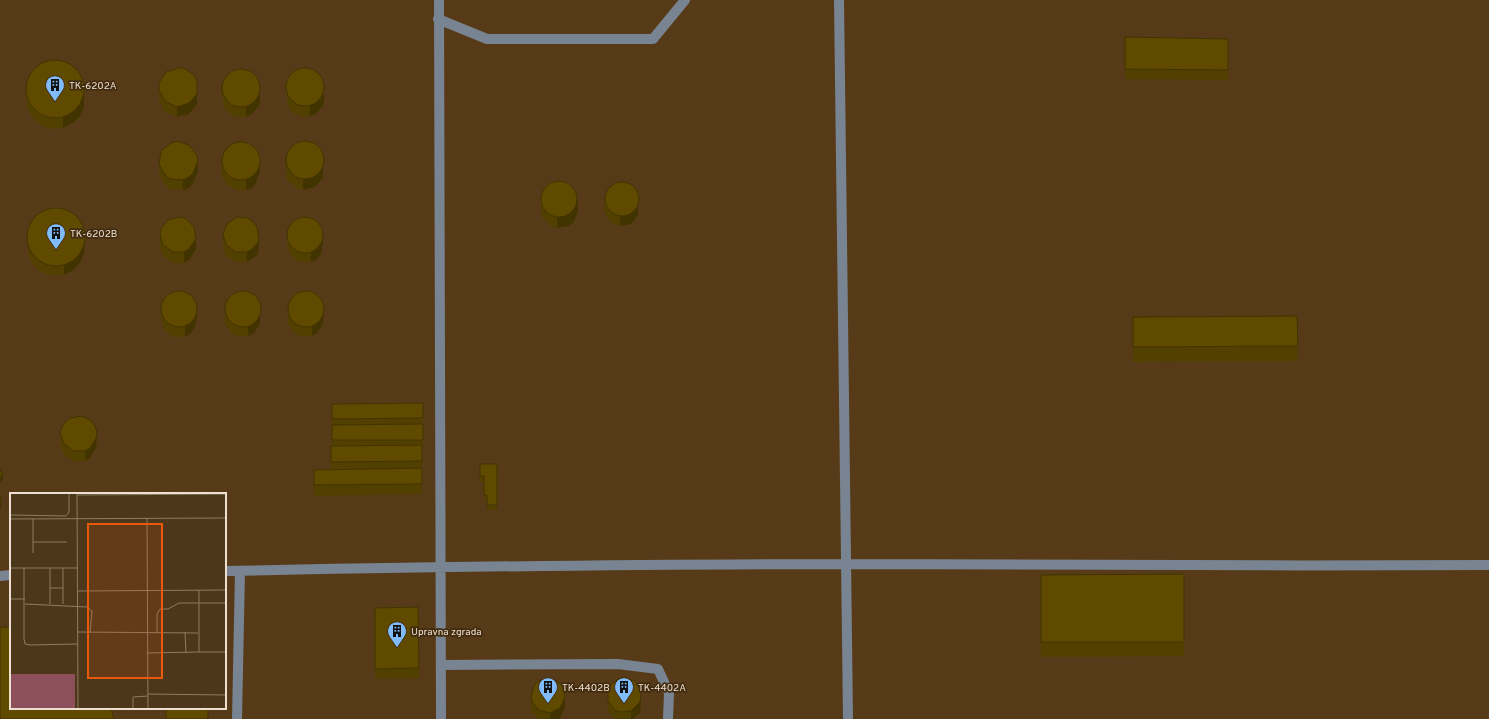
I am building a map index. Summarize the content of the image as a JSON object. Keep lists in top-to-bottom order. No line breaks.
{"places":{"building":["TK-6202A","TK-6202B","Upravna zgrada","TK-4402B","TK-4402A"]}}
